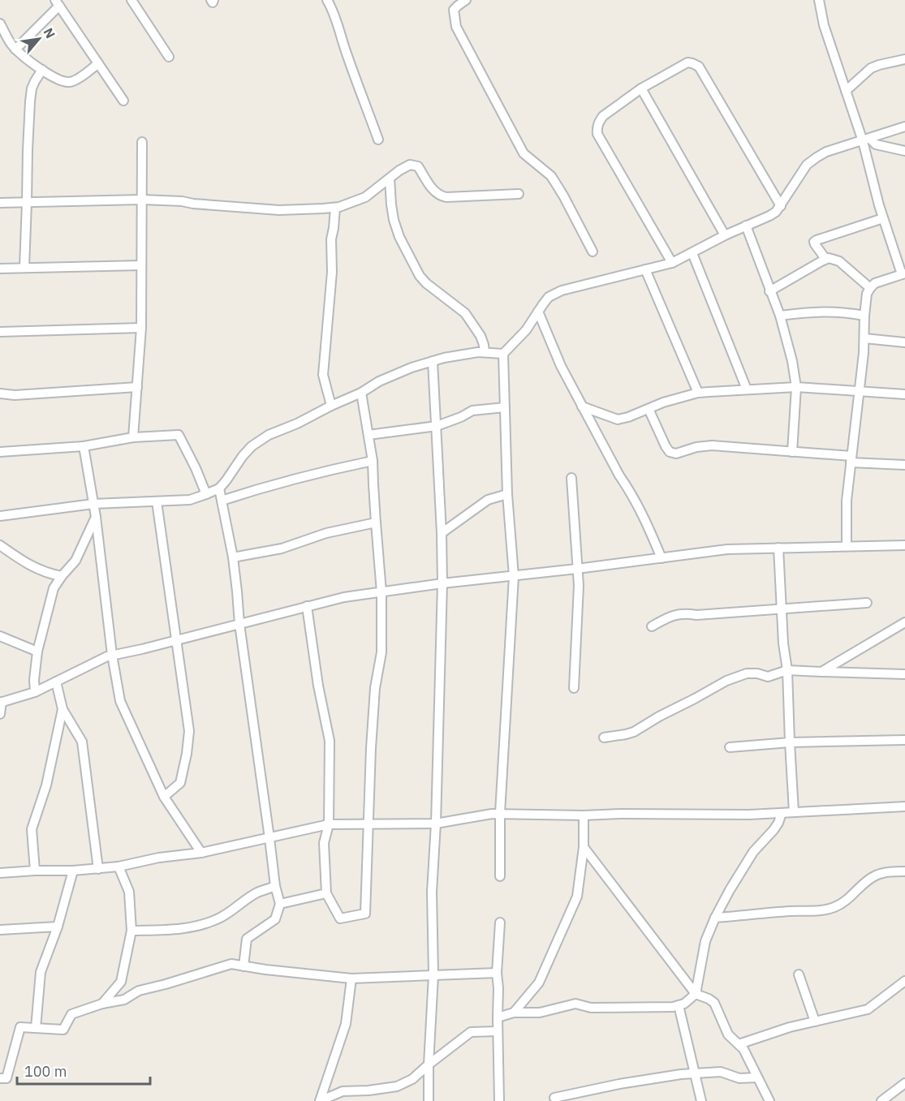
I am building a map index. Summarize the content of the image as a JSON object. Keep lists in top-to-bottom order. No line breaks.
{"scale_bar":"100 m","north":"top right"}
